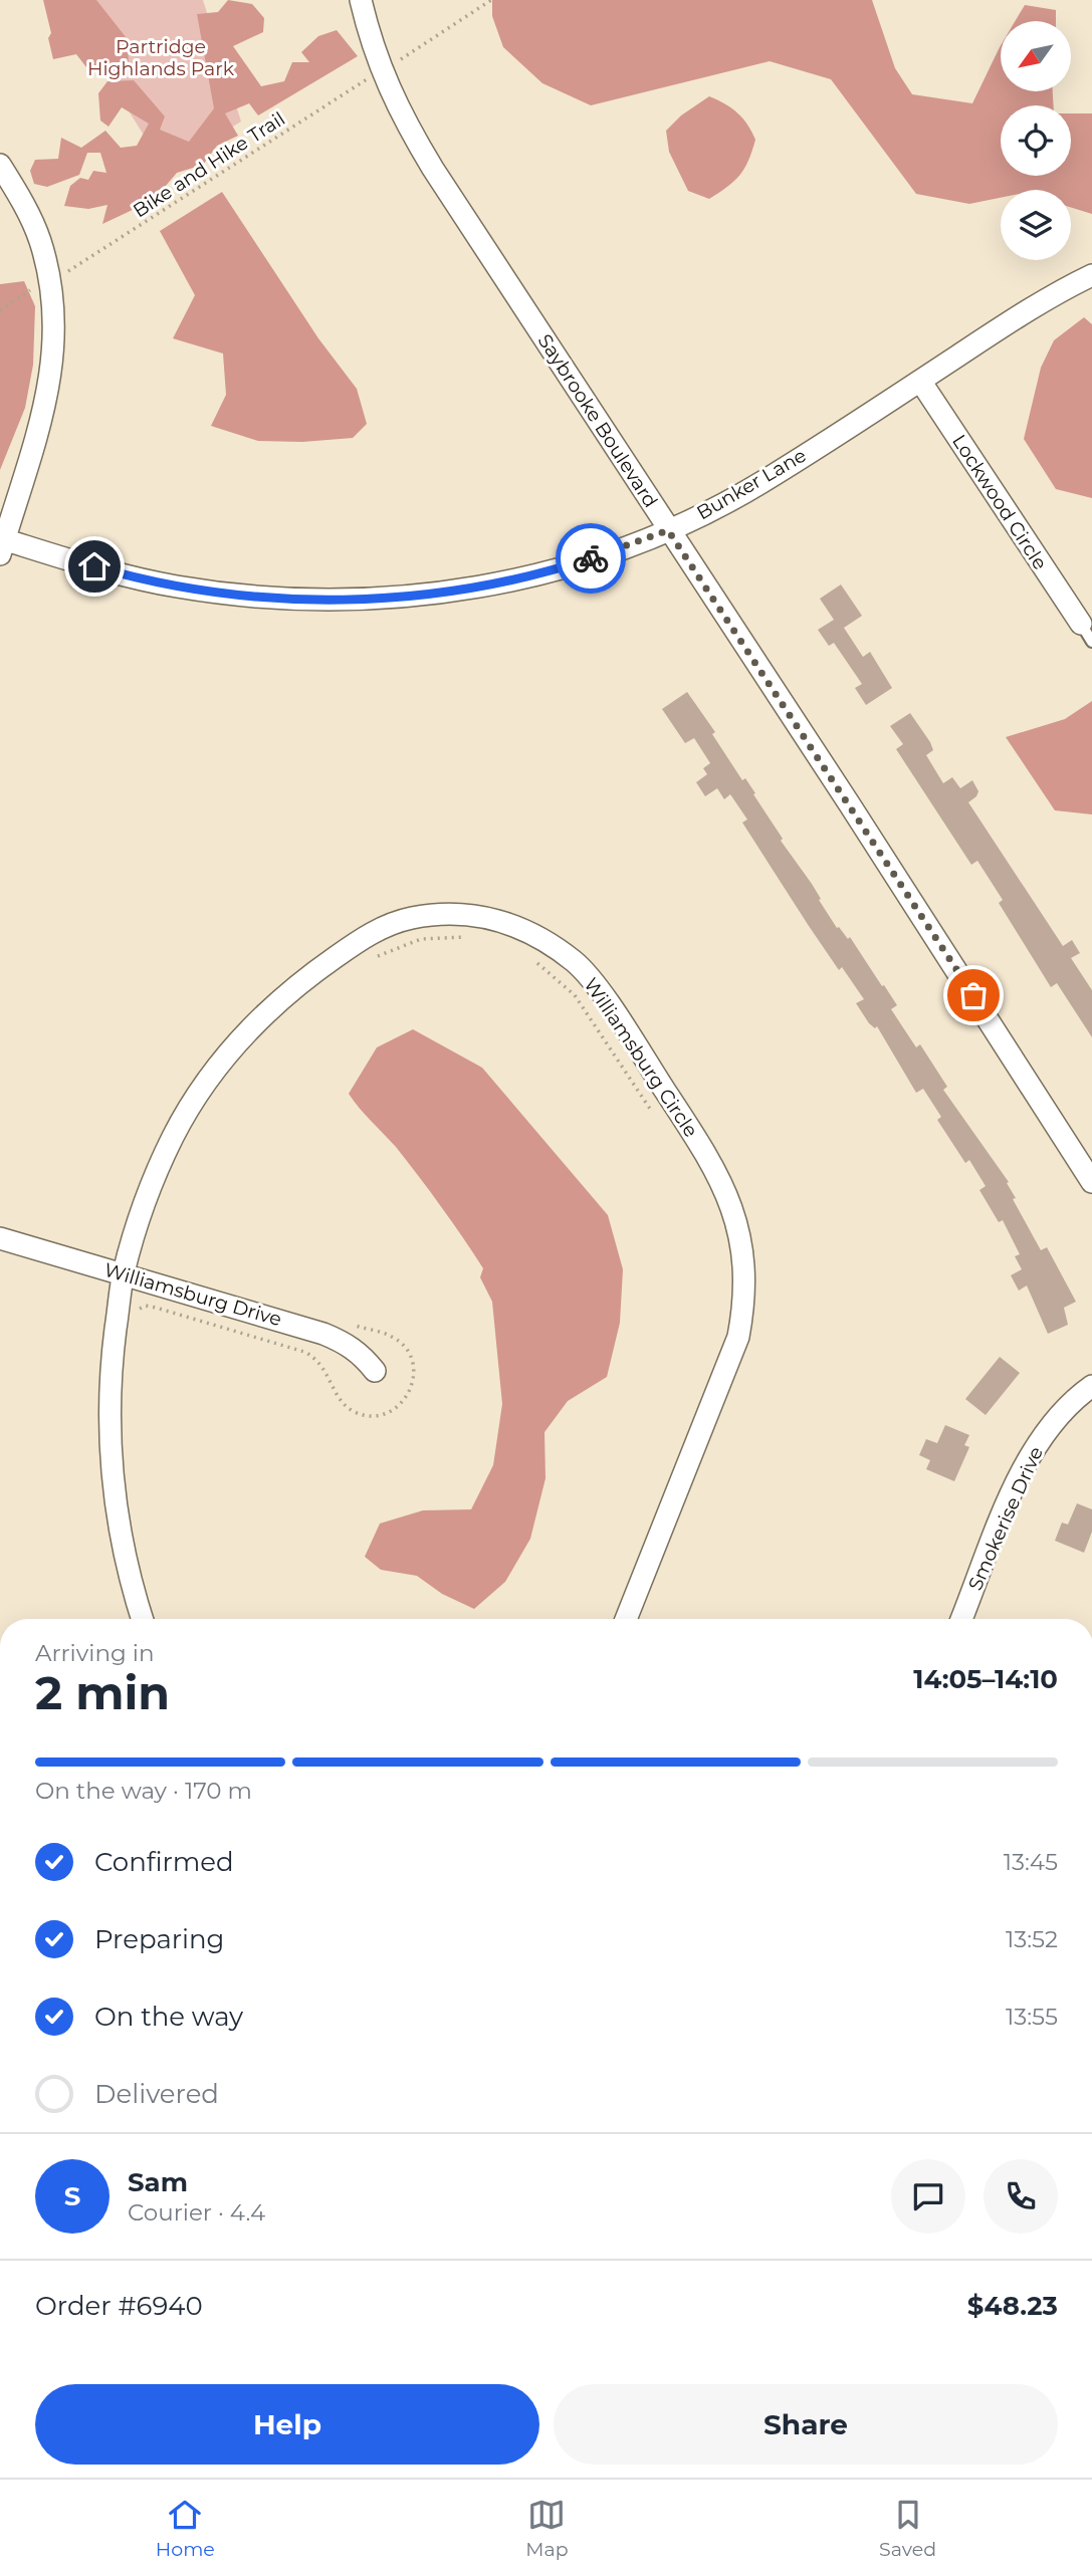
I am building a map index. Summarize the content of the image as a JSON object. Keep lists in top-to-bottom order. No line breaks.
{"streets":{"street":["Saybrooke Boulevard","Bunker Lane","Lockwood Circle","Williamsburg Circle","Williamsburg Drive","Smokerise Drive"],"path":["Bike and Hike Trail"]},"crossings":[["Saybrooke Boulevard","Bunker Lane"],["Bunker Lane","Lockwood Circle"],["Williamsburg Circle","Williamsburg Drive"]],"parks":["Partridge Highlands Park"],"north":"bottom left","page":{"heading":["2 min","Arriving in","14:05–14:10"],"panel":["Sam","Courier · 4.4","Order #6940","$48.23"],"bar":"On the way · 170 m","list":[["Confirmed","13:45"],["Preparing","13:52"],["On the way","13:55"],"Delivered"],"round":"S","buttons":["Help","Share"],"tabs":["Home","Map","Saved"]}}
